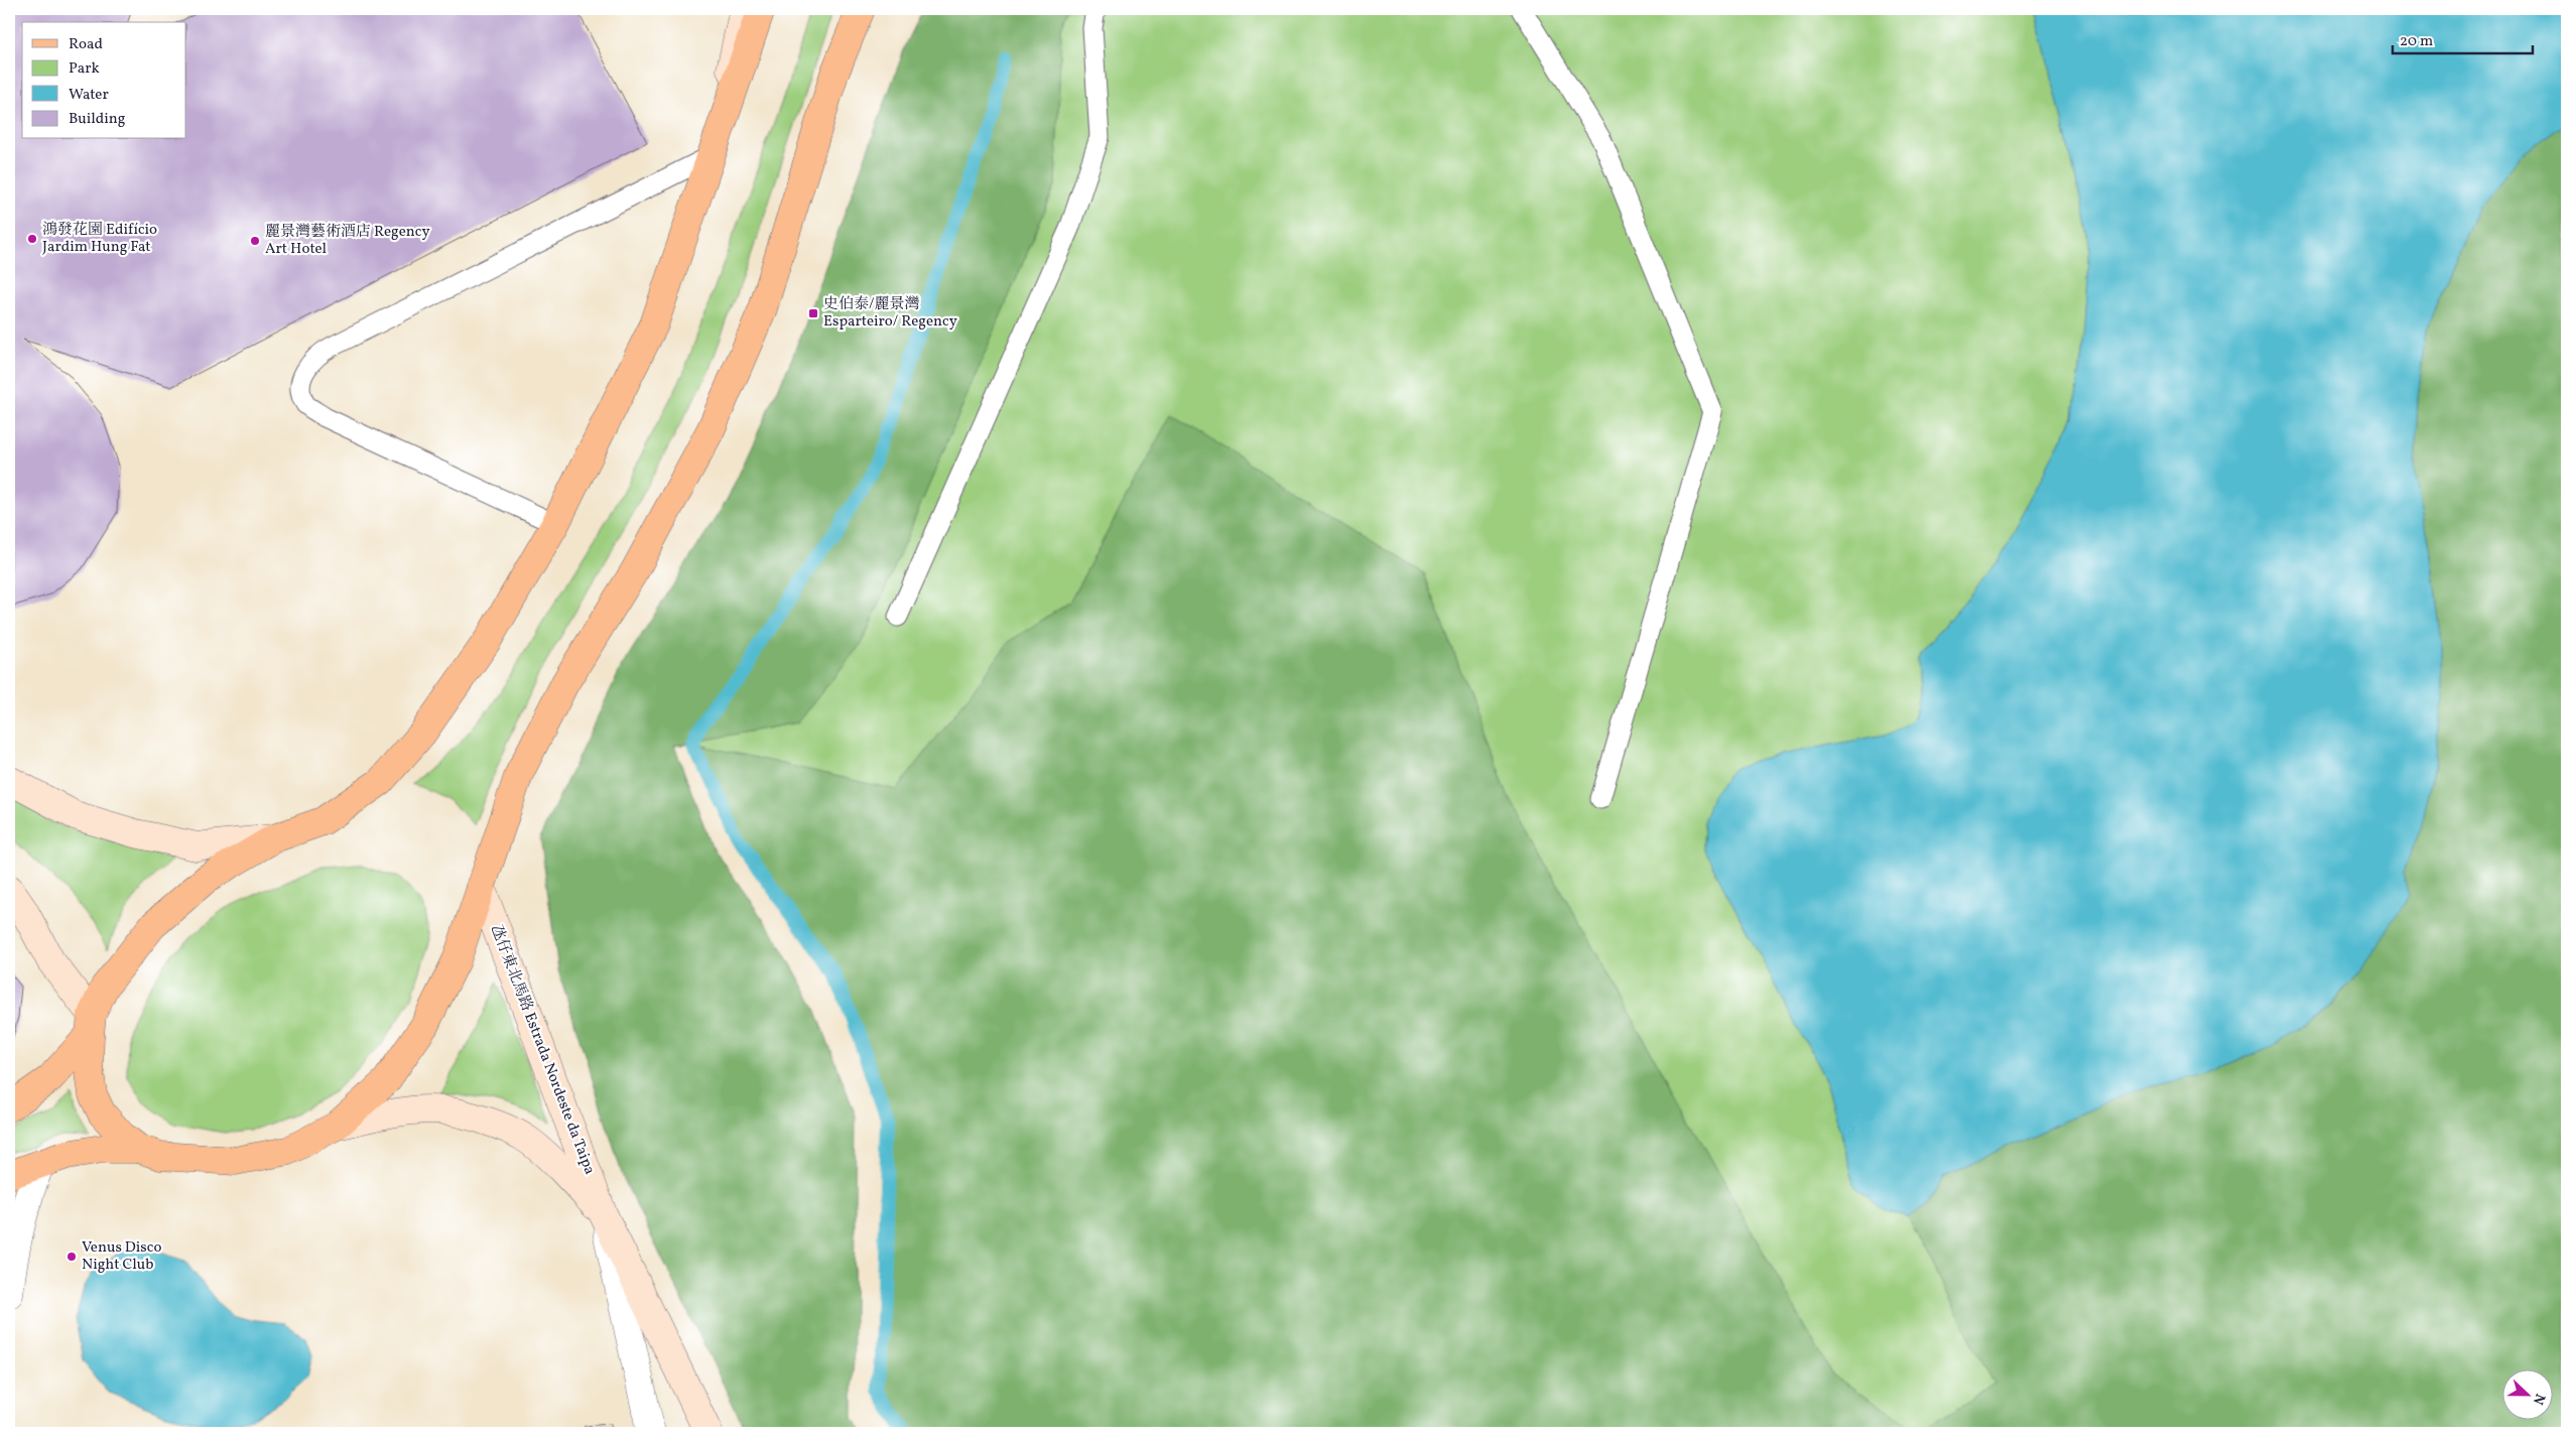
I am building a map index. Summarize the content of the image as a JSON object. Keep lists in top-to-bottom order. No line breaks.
{"streets":{"street":["氹仔東北馬路 Estrada Nordeste da Taipa"]},"places":{"other":["鴻發花園 Edifício Jardim Hung Fat","麗景灣藝術酒店 Regency Art Hotel","Venus Disco Night Club"],"transit":["史伯泰/麗景灣 Esparteiro/ Regency"]},"legend":["Road","Park","Water","Building"],"scale_bar":"20 m","north":"right"}
